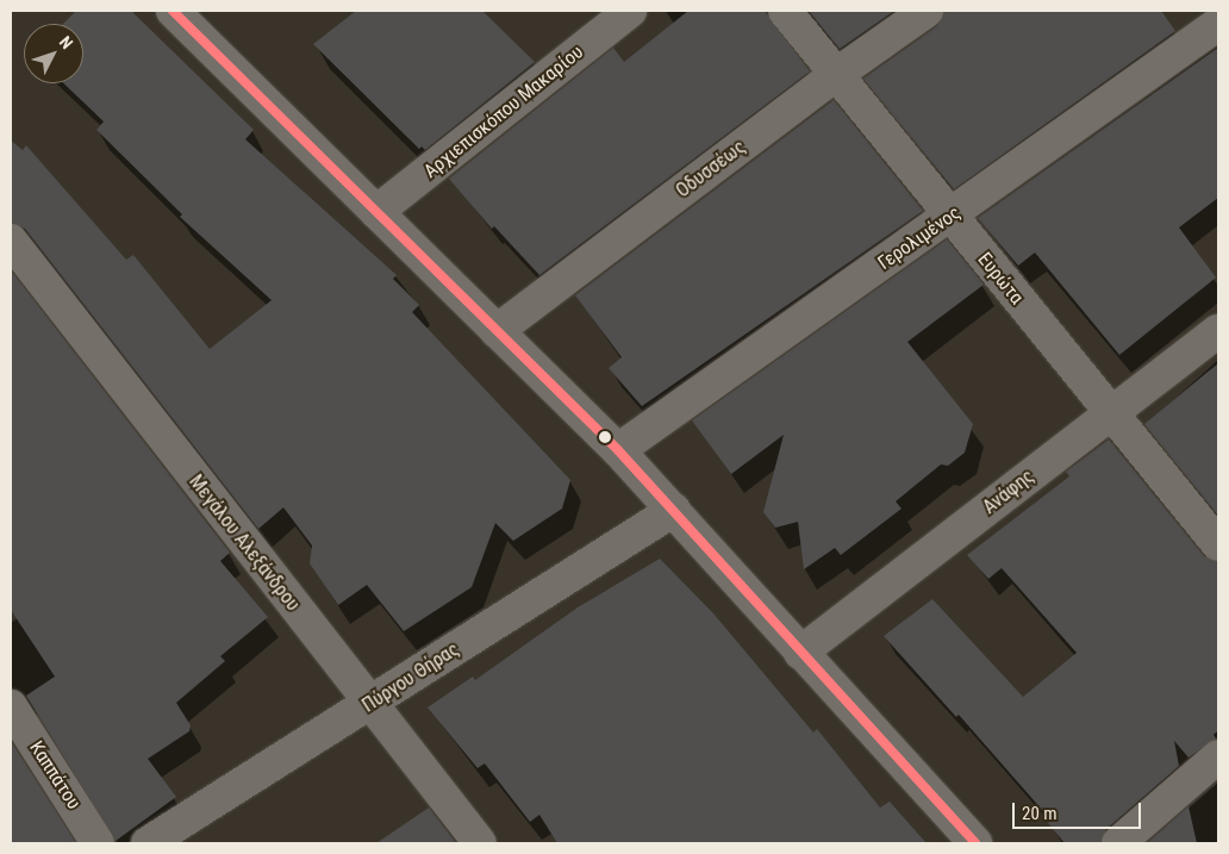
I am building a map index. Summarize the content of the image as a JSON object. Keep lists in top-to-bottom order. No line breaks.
{"streets":{"street":["Αρχιεπισκόπου Μακαρίου","Οδυσσέως","Γερολιμένος","Ευρώτα","Ανάφης","Μεγάλου Αλεξάνδρου","Πύργου Θήρας","Καππάτου"]},"crossings":[["Οδυσσέως","Ευρώτα"],["Γερολιμένος","Ευρώτα"],["Ευρώτα","Ανάφης"],["Μεγάλου Αλεξάνδρου","Πύργου Θήρας"]],"scale_bar":"20 m","north":"top right"}
